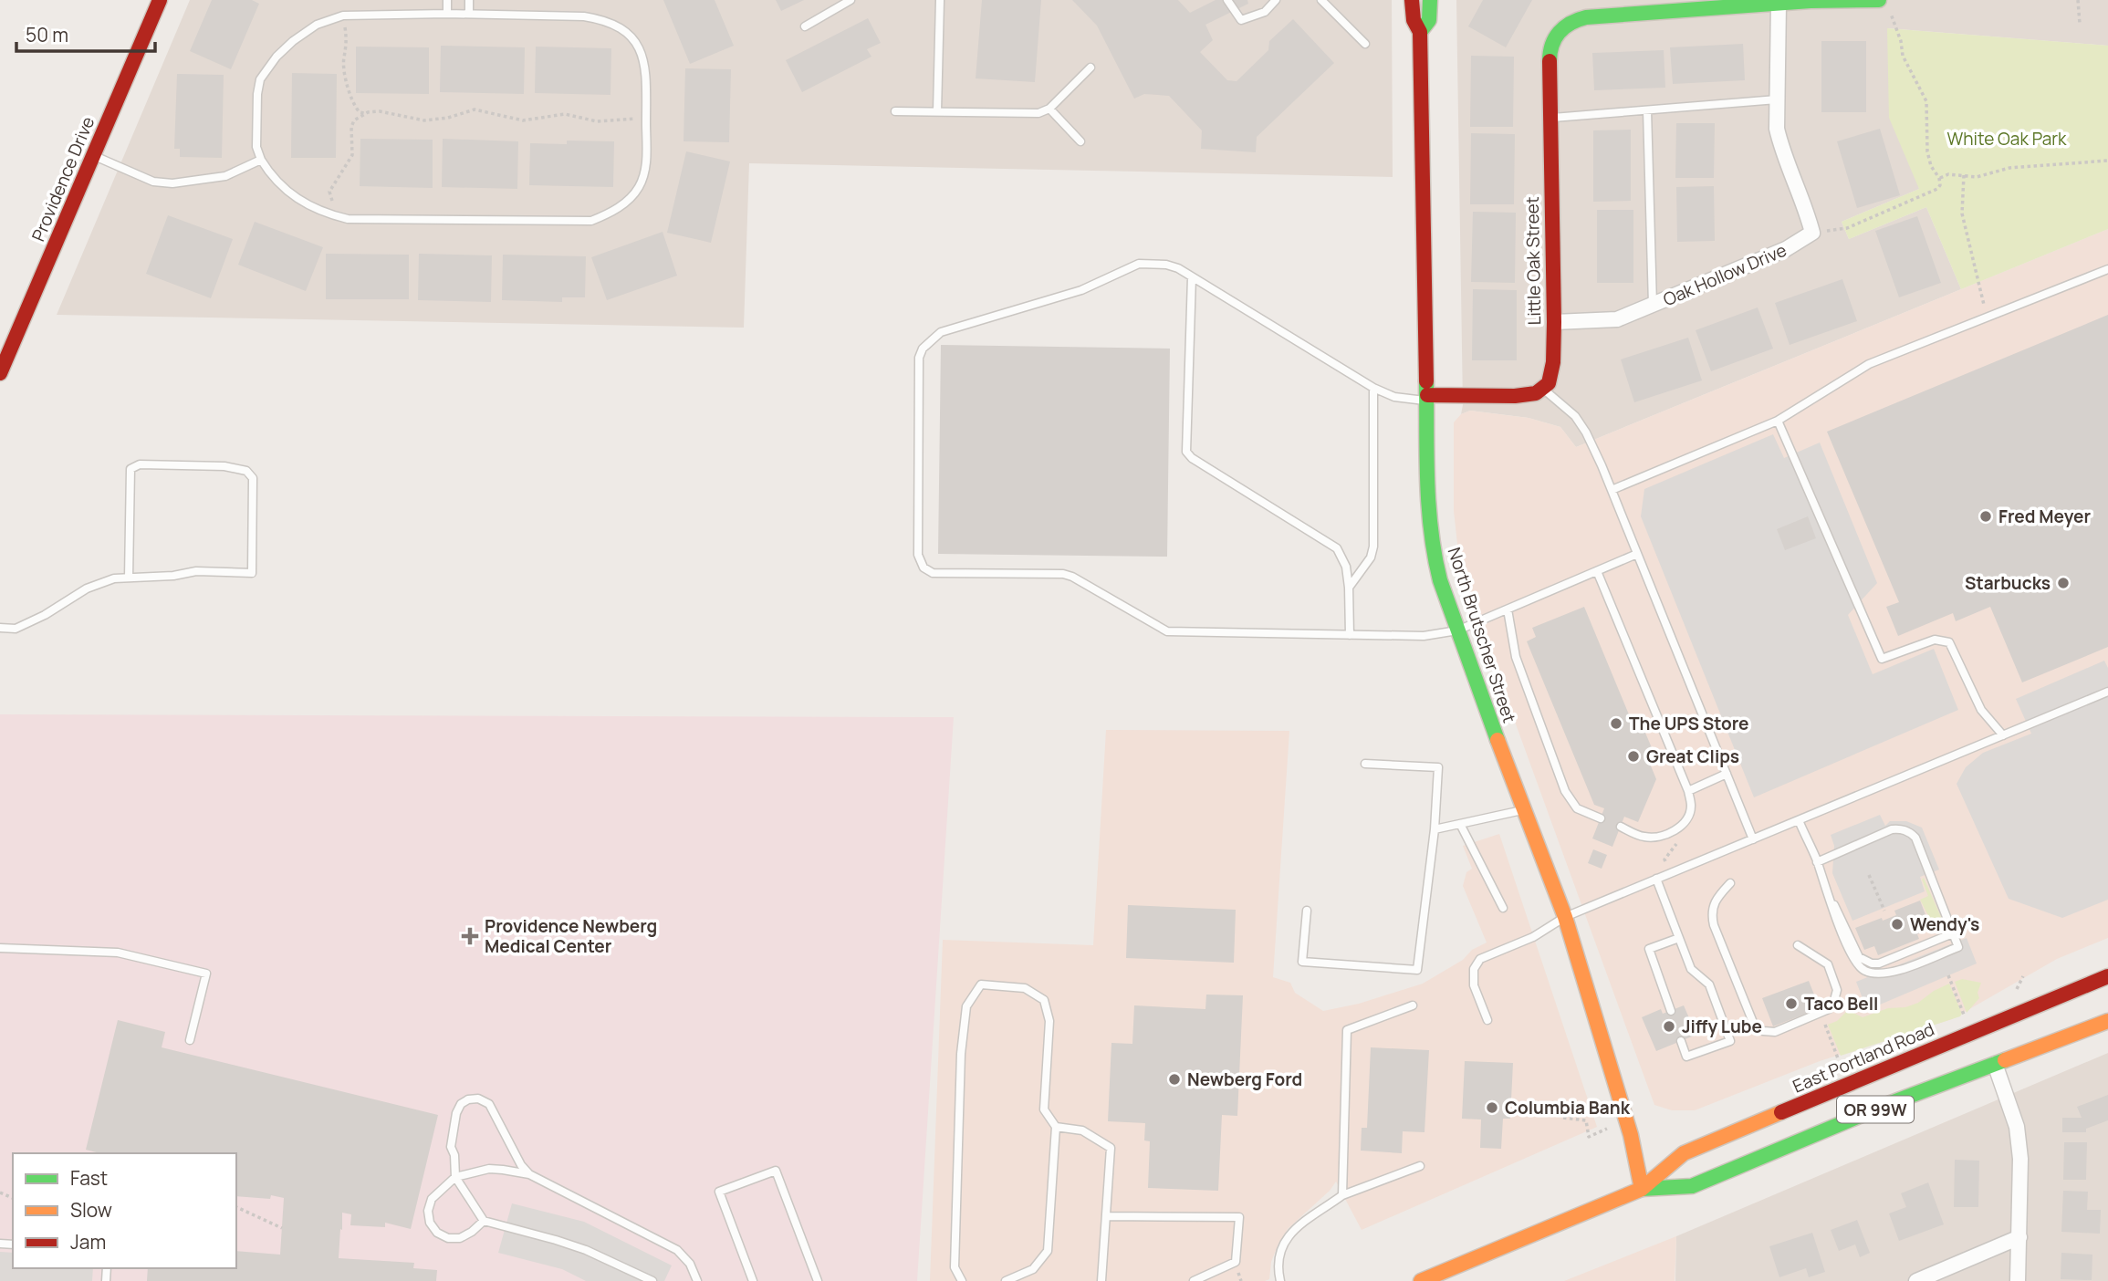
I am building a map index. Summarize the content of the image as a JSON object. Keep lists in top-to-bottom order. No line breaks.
{"streets":{"main road":["Providence Drive","Little Oak Street","North Brutscher Street","East Portland Road","OR 99W"],"street":["Oak Hollow Drive"]},"crossings":[["Little Oak Street","Oak Hollow Drive"],["North Brutscher Street","East Portland Road"]],"parks":["White Oak Park"],"places":{"other":["Fred Meyer","Starbucks","The UPS Store","Great Clips","Wendy's","Taco Bell","Jiffy Lube","Newberg Ford","Columbia Bank"],"health":["Providence Newberg Medical Center"]},"legend":["Fast","Slow","Jam"],"scale_bar":"50 m"}
